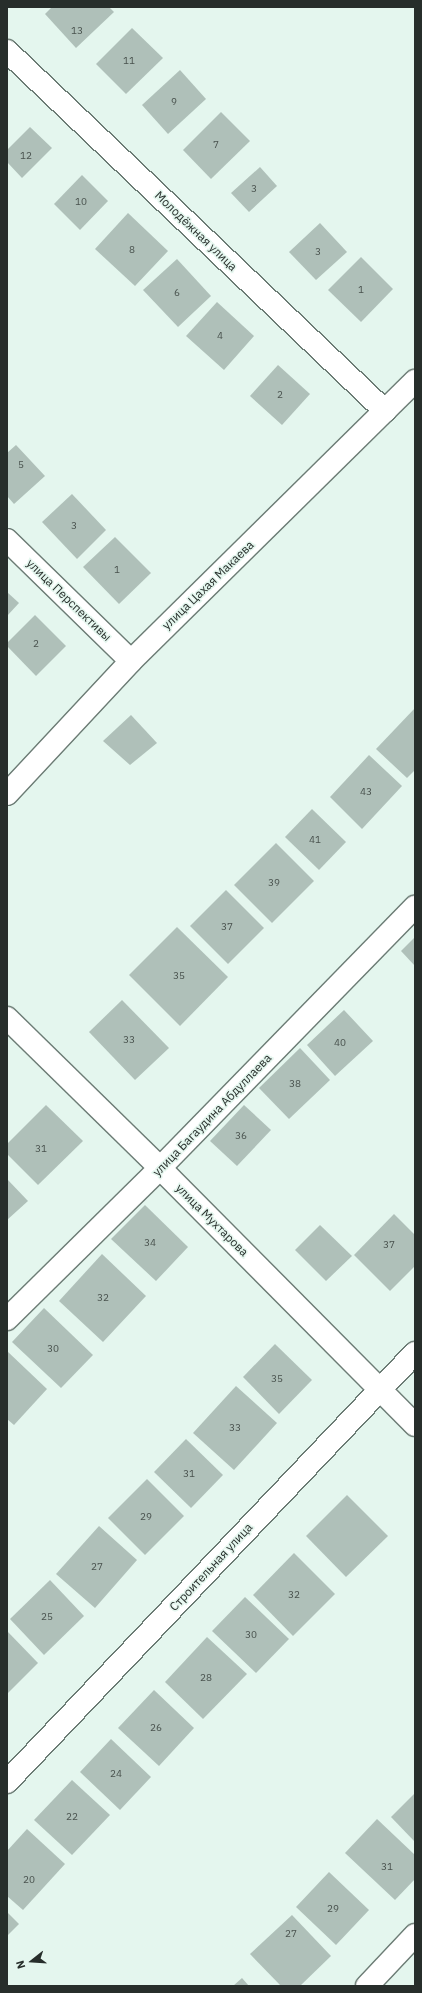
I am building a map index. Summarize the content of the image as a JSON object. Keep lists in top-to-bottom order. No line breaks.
{"streets":{"street":["Молодёжная улица","улица Цахая Макаева","улица Перспективы","улица Багаудина Абдуллаева","улица Мухтарова","Строительная улица"]},"crossings":[["Молодёжная улица","улица Цахая Макаева"],["улица Цахая Макаева","улица Перспективы"],["улица Багаудина Абдуллаева","улица Мухтарова"],["улица Мухтарова","Строительная улица"]],"house_numbers":["13","11","9","7","12","3","10","8","3","1","6","4","2","5","3","1","2","43","41","39","37","35","33","40","38","36","31","34","37","32","30","35","33","31","29","27","32","25","30","28","26","24","22","31","20","29","27"],"north":"left"}
